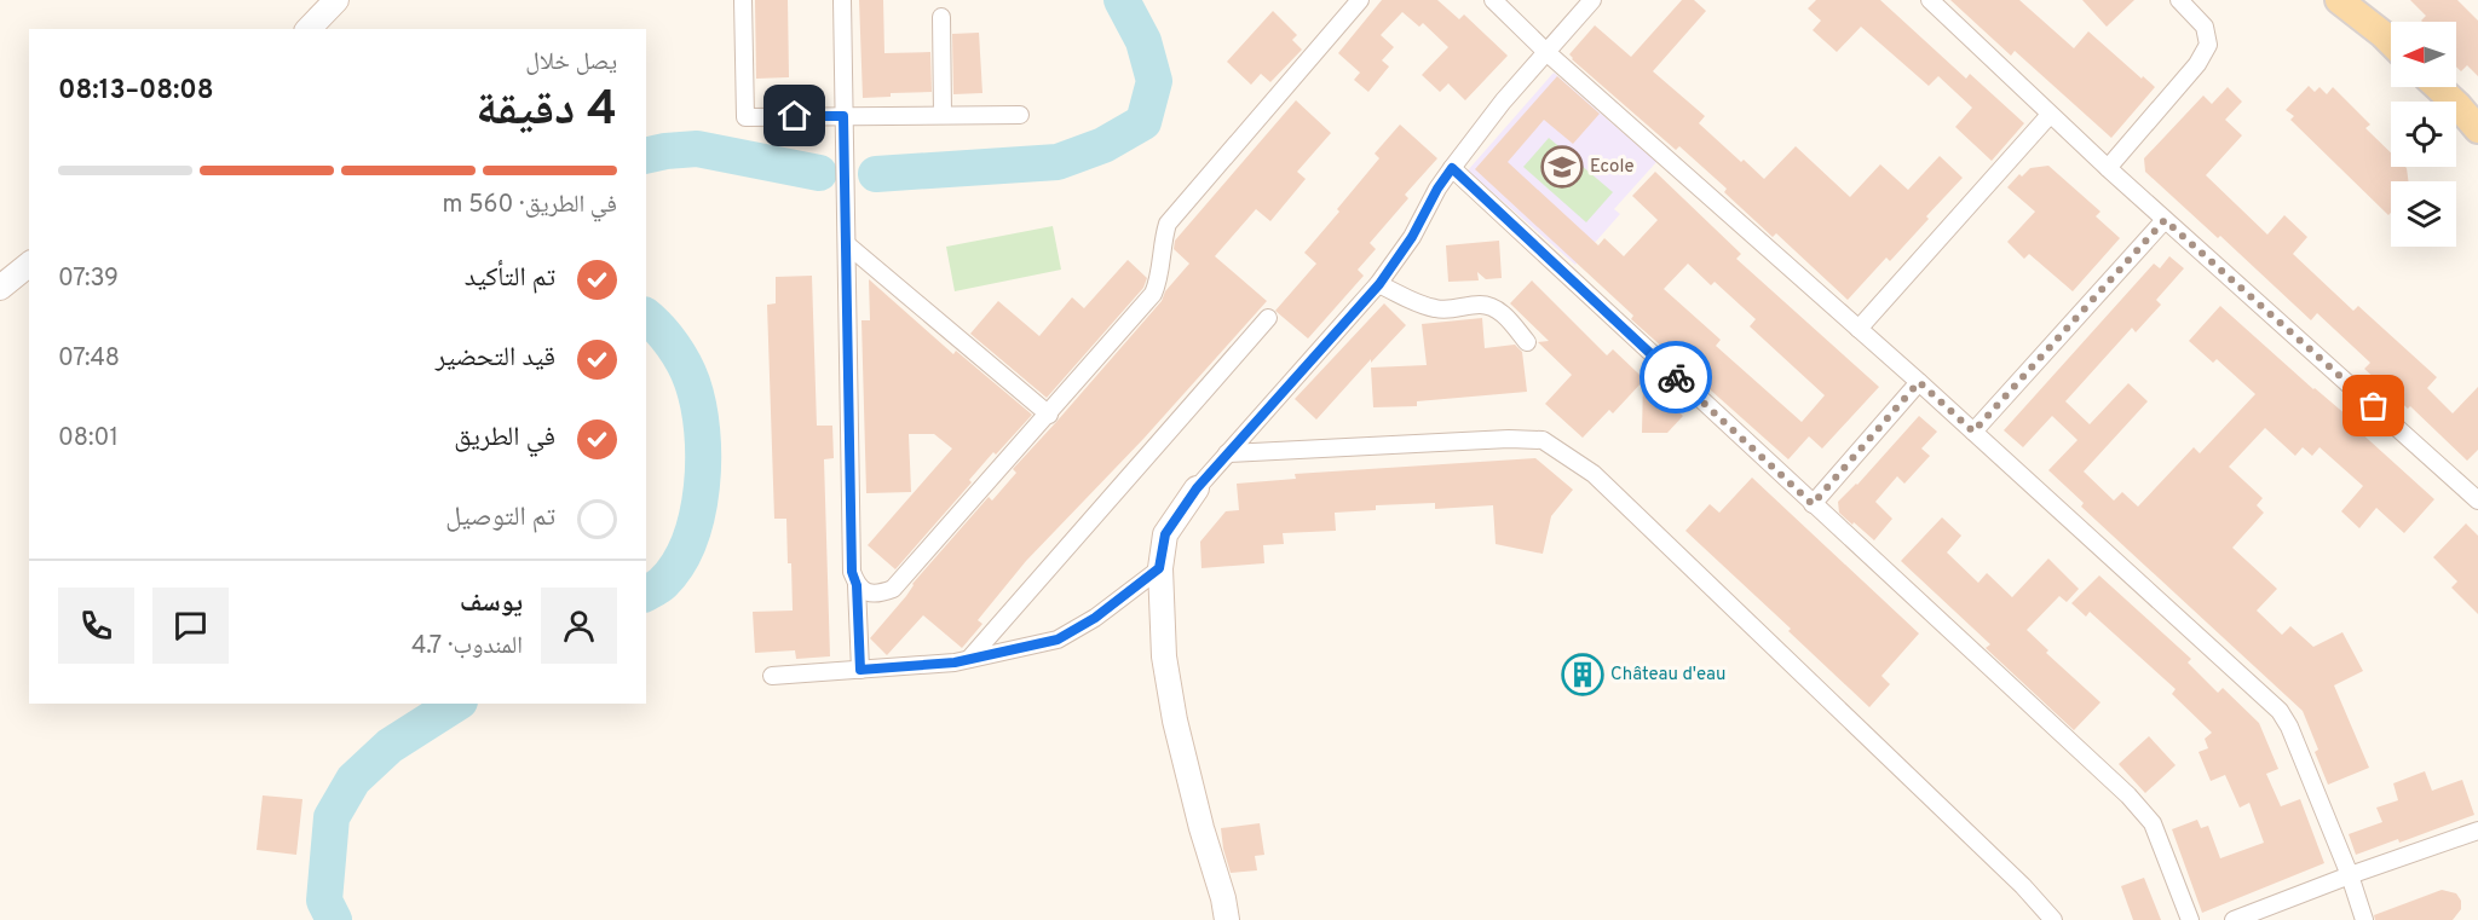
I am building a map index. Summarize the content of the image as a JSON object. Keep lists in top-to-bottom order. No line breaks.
{"places":{"school or university":["Ecole"],"building":["Château d'eau"]},"north":"left","page":{"heading":["4 دقيقة","يصل خلال","08:08–08:13"],"panel":["يوسف","المندوب · 4.7"],"bar":"في الطريق · 560 m","list":[["تم التأكيد","07:39"],["قيد التحضير","07:48"],["في الطريق","08:01"],"تم التوصيل"]}}
